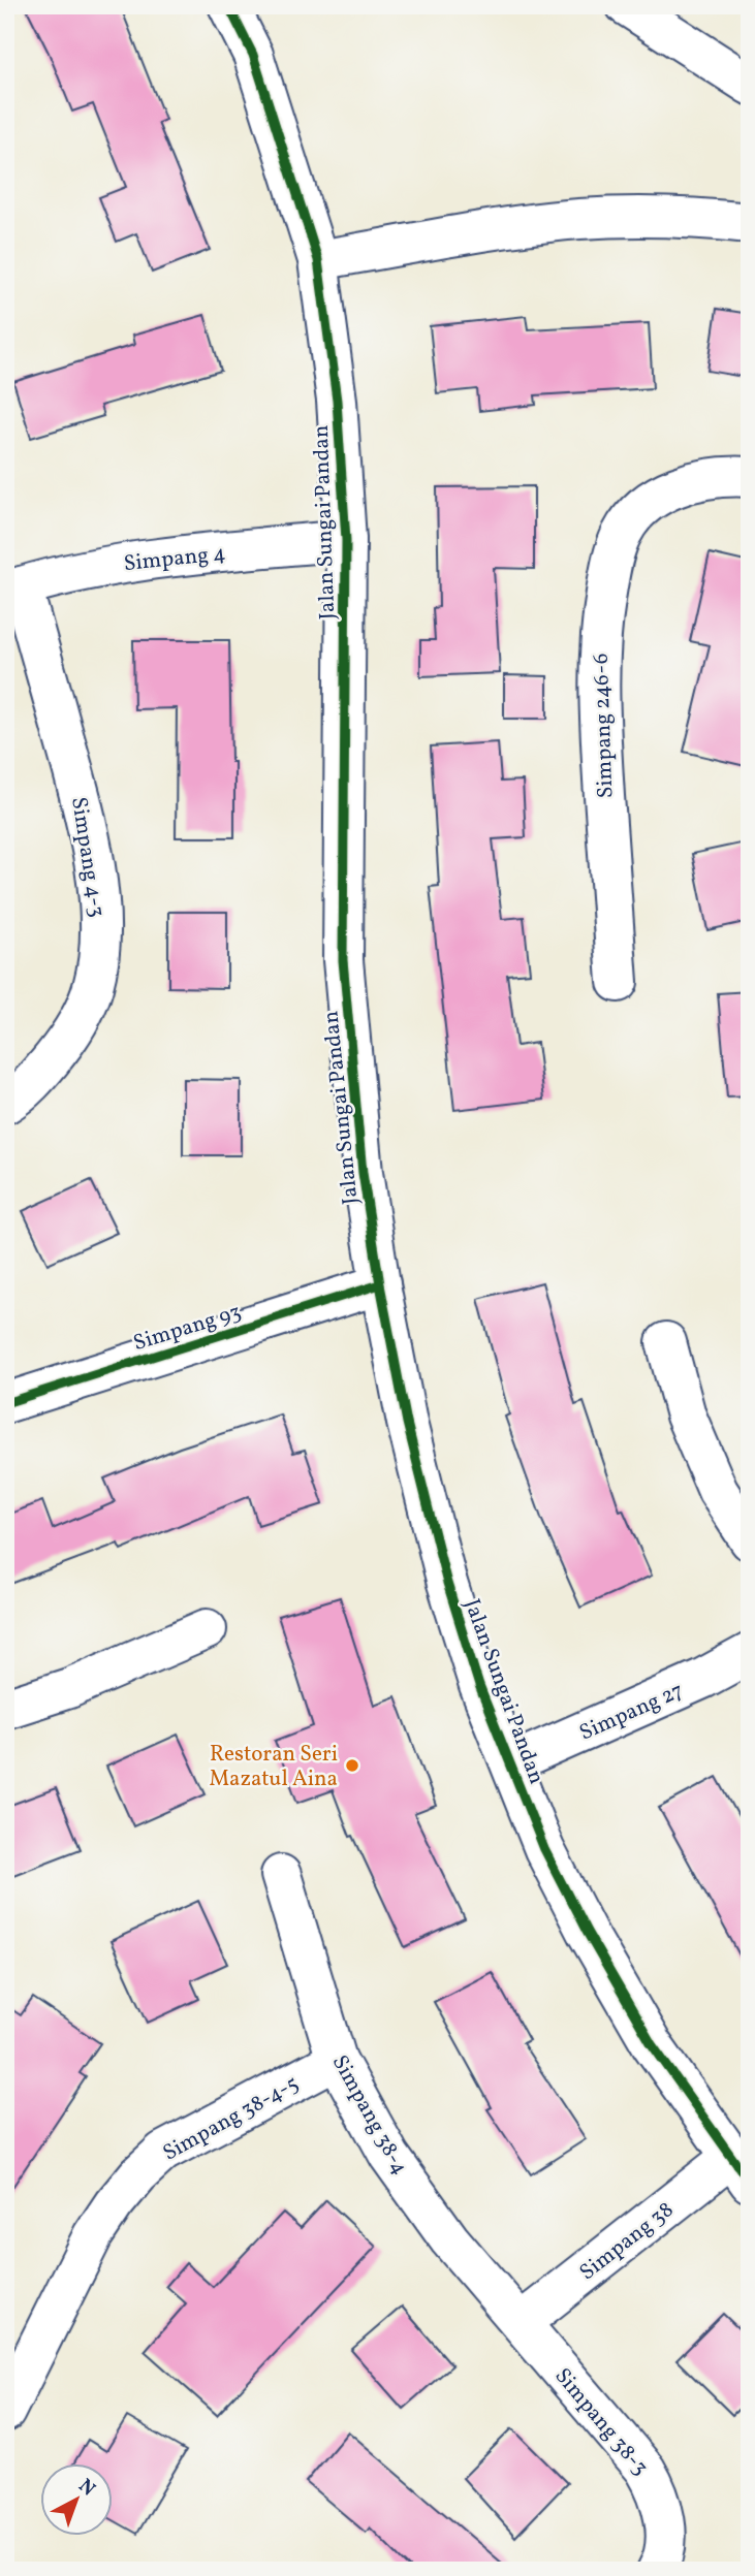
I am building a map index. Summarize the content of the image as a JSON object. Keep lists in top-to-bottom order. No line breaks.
{"streets":{"street":["Jalan Sungai Pandan","Simpang 4","Simpang 246-6","Simpang 4-3","Simpang 93","Simpang 27","Simpang 38-4","Simpang 38-4-5","Simpang 38","Simpang 38-3"]},"crossings":[["Jalan Sungai Pandan","Simpang 4"],["Jalan Sungai Pandan","Simpang 93"],["Jalan Sungai Pandan","Simpang 27"],["Jalan Sungai Pandan","Simpang 38"],["Simpang 4","Simpang 4-3"],["Simpang 38-4","Simpang 38-4-5"],["Simpang 38-4","Simpang 38"],["Simpang 38-4","Simpang 38-3"],["Simpang 38","Simpang 38-3"]],"places":["Restoran Seri Mazatul Aina"],"north":"top right"}
